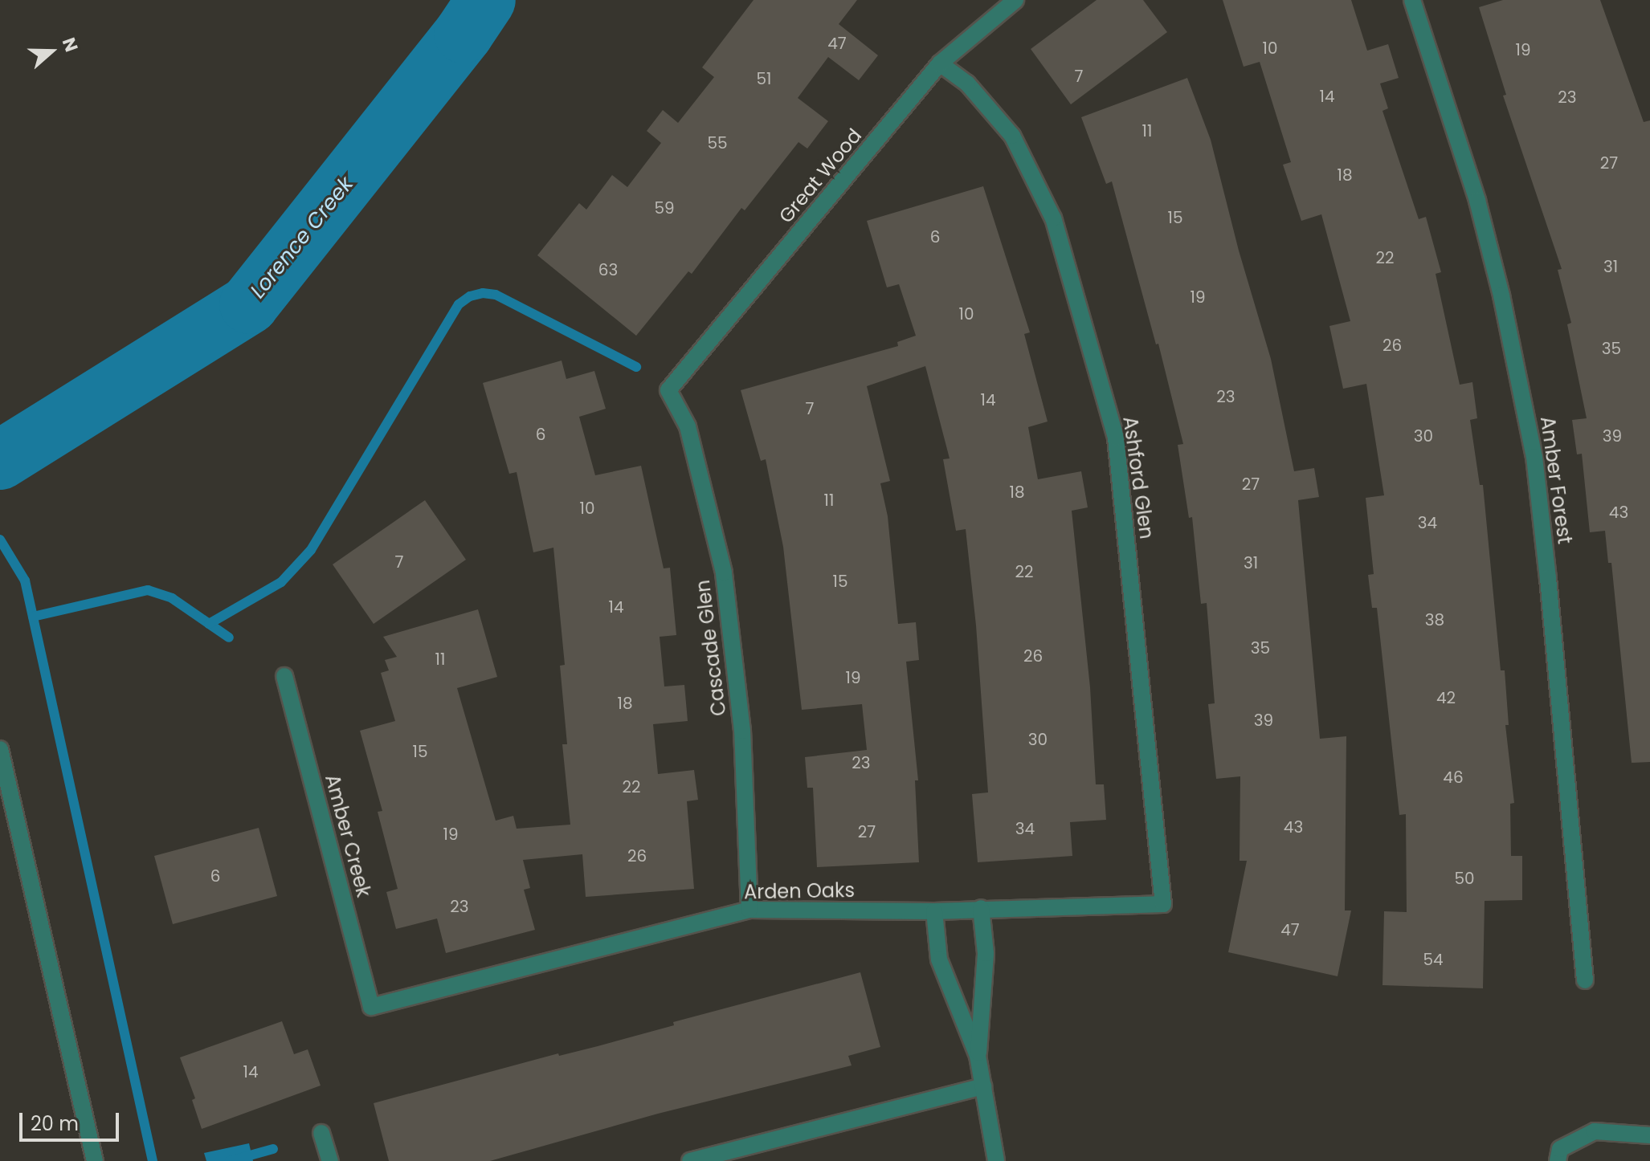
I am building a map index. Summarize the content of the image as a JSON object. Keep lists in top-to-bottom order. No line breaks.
{"streets":{"street":["Great Wood","Ashford Glen","Amber Forest","Cascade Glen","Amber Creek","Arden Oaks"]},"crossings":[["Great Wood","Ashford Glen"],["Great Wood","Cascade Glen"],["Ashford Glen","Arden Oaks"],["Cascade Glen","Arden Oaks"],["Amber Creek","Arden Oaks"]],"water":["Lorence Creek"],"house_numbers":["47","10","19","7","51","14","23","11","55","27","18","59","15","6","22","31","63","19","10","26","35","23","14","7","6","30","39","27","18","11","10","43","34","7","31","22","15","14","38","35","26","11","19","42","18","39","30","15","23","46","22","43","34","27","19","26","6","50","23","47","54","14"],"scale_bar":"20 m","north":"right"}
